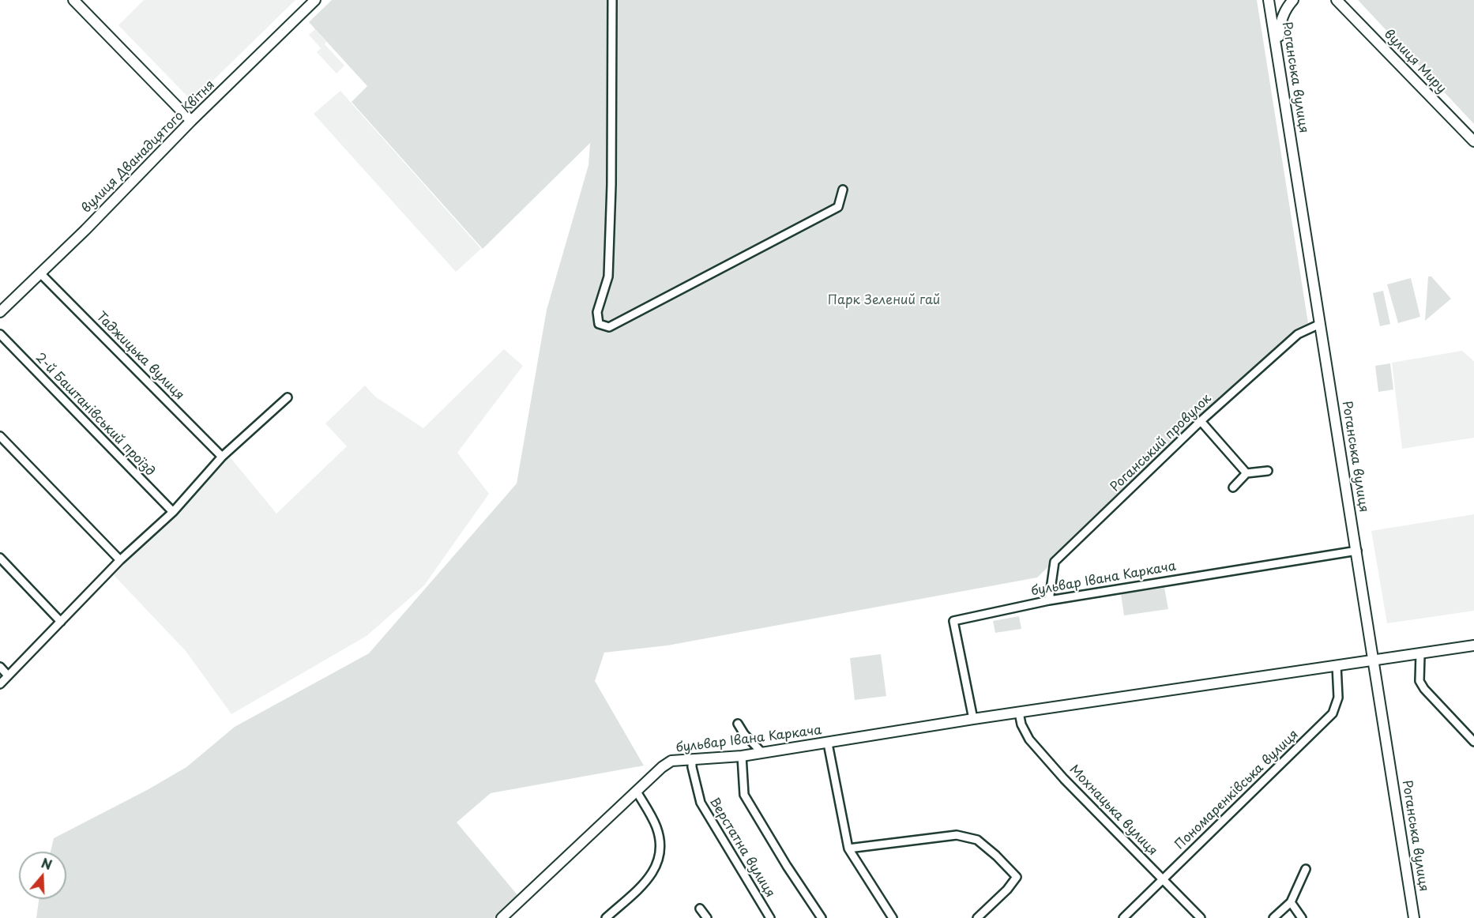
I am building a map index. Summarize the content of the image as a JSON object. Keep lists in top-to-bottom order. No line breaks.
{"streets":{"street":["вулиця Миру","Роганська вулиця","вулиця Дванадцятого Квітня","Таджицька вулиця","2-й Баштанівський проїзд","Роганський провулок","бульвар Івана Каркача","Пономаренківська вулиця","Мохнацька вулиця","Верстатна вулиця"]},"crossings":[["Роганська вулиця","Роганський провулок"],["Роганська вулиця","бульвар Івана Каркача"],["вулиця Дванадцятого Квітня","Таджицька вулиця"],["Роганський провулок","бульвар Івана Каркача"],["бульвар Івана Каркача","Пономаренківська вулиця"],["бульвар Івана Каркача","Мохнацька вулиця"],["бульвар Івана Каркача","Верстатна вулиця"],["Пономаренківська вулиця","Мохнацька вулиця"]],"parks":["Парк Зелений гай"],"north":"top"}
